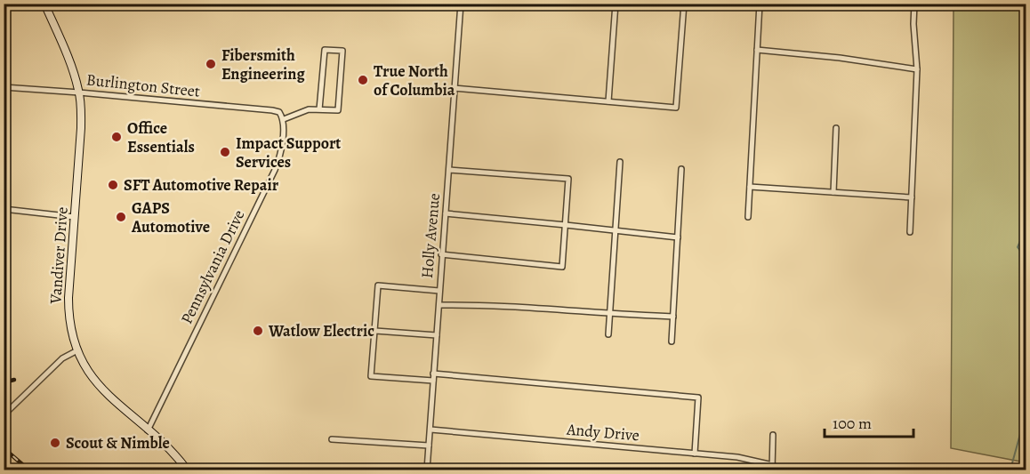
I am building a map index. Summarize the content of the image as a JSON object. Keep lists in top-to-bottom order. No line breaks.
{"streets":{"main road":["Vandiver Drive"],"street":["Burlington Street","Holly Avenue","Pennsylvania Drive","Andy Drive"]},"crossings":[["Burlington Street","Vandiver Drive"],["Burlington Street","Pennsylvania Drive"],["Holly Avenue","Andy Drive"],["Vandiver Drive","Pennsylvania Drive"]],"places":["Fibersmith Engineering","True North of Columbia","Office Essentials","Impact Support Services","SFT Automotive Repair","GAPS Automotive","Watlow Electric","Scout & Nimble"],"scale_bar":"100 m"}
